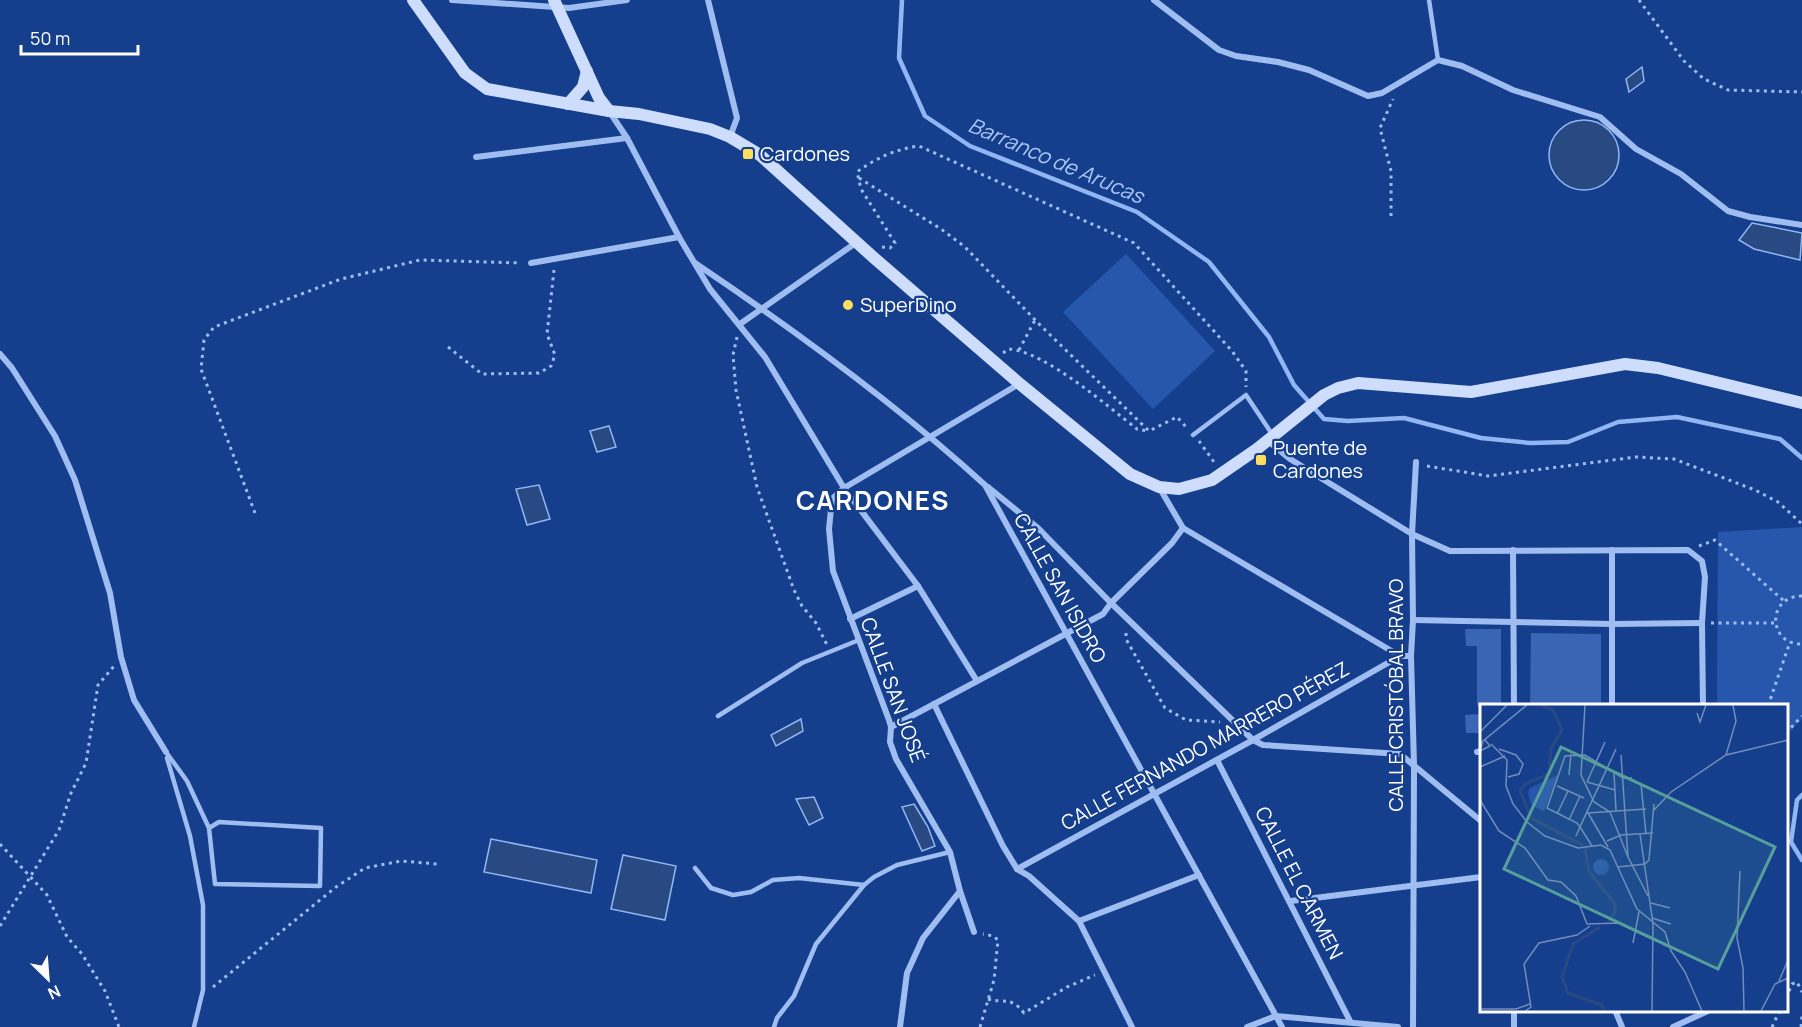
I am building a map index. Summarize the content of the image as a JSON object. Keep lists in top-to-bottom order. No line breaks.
{"streets":{"street":["CALLE SAN ISIDRO","CALLE SAN JOSÉ","CALLE CRISTÓBAL BRAVO","CALLE FERNANDO MARRERO PÉREZ","CALLE EL CARMEN"]},"crossings":[["CALLE SAN ISIDRO","CALLE FERNANDO MARRERO PÉREZ"],["CALLE CRISTÓBAL BRAVO","CALLE FERNANDO MARRERO PÉREZ"],["CALLE FERNANDO MARRERO PÉREZ","CALLE EL CARMEN"]],"districts":["CARDONES"],"water":["Barranco de Arucas"],"places":{"transit":["Cardones","Puente de Cardones"],"other":["SuperDino"]},"scale_bar":"50 m","north":"bottom right"}
